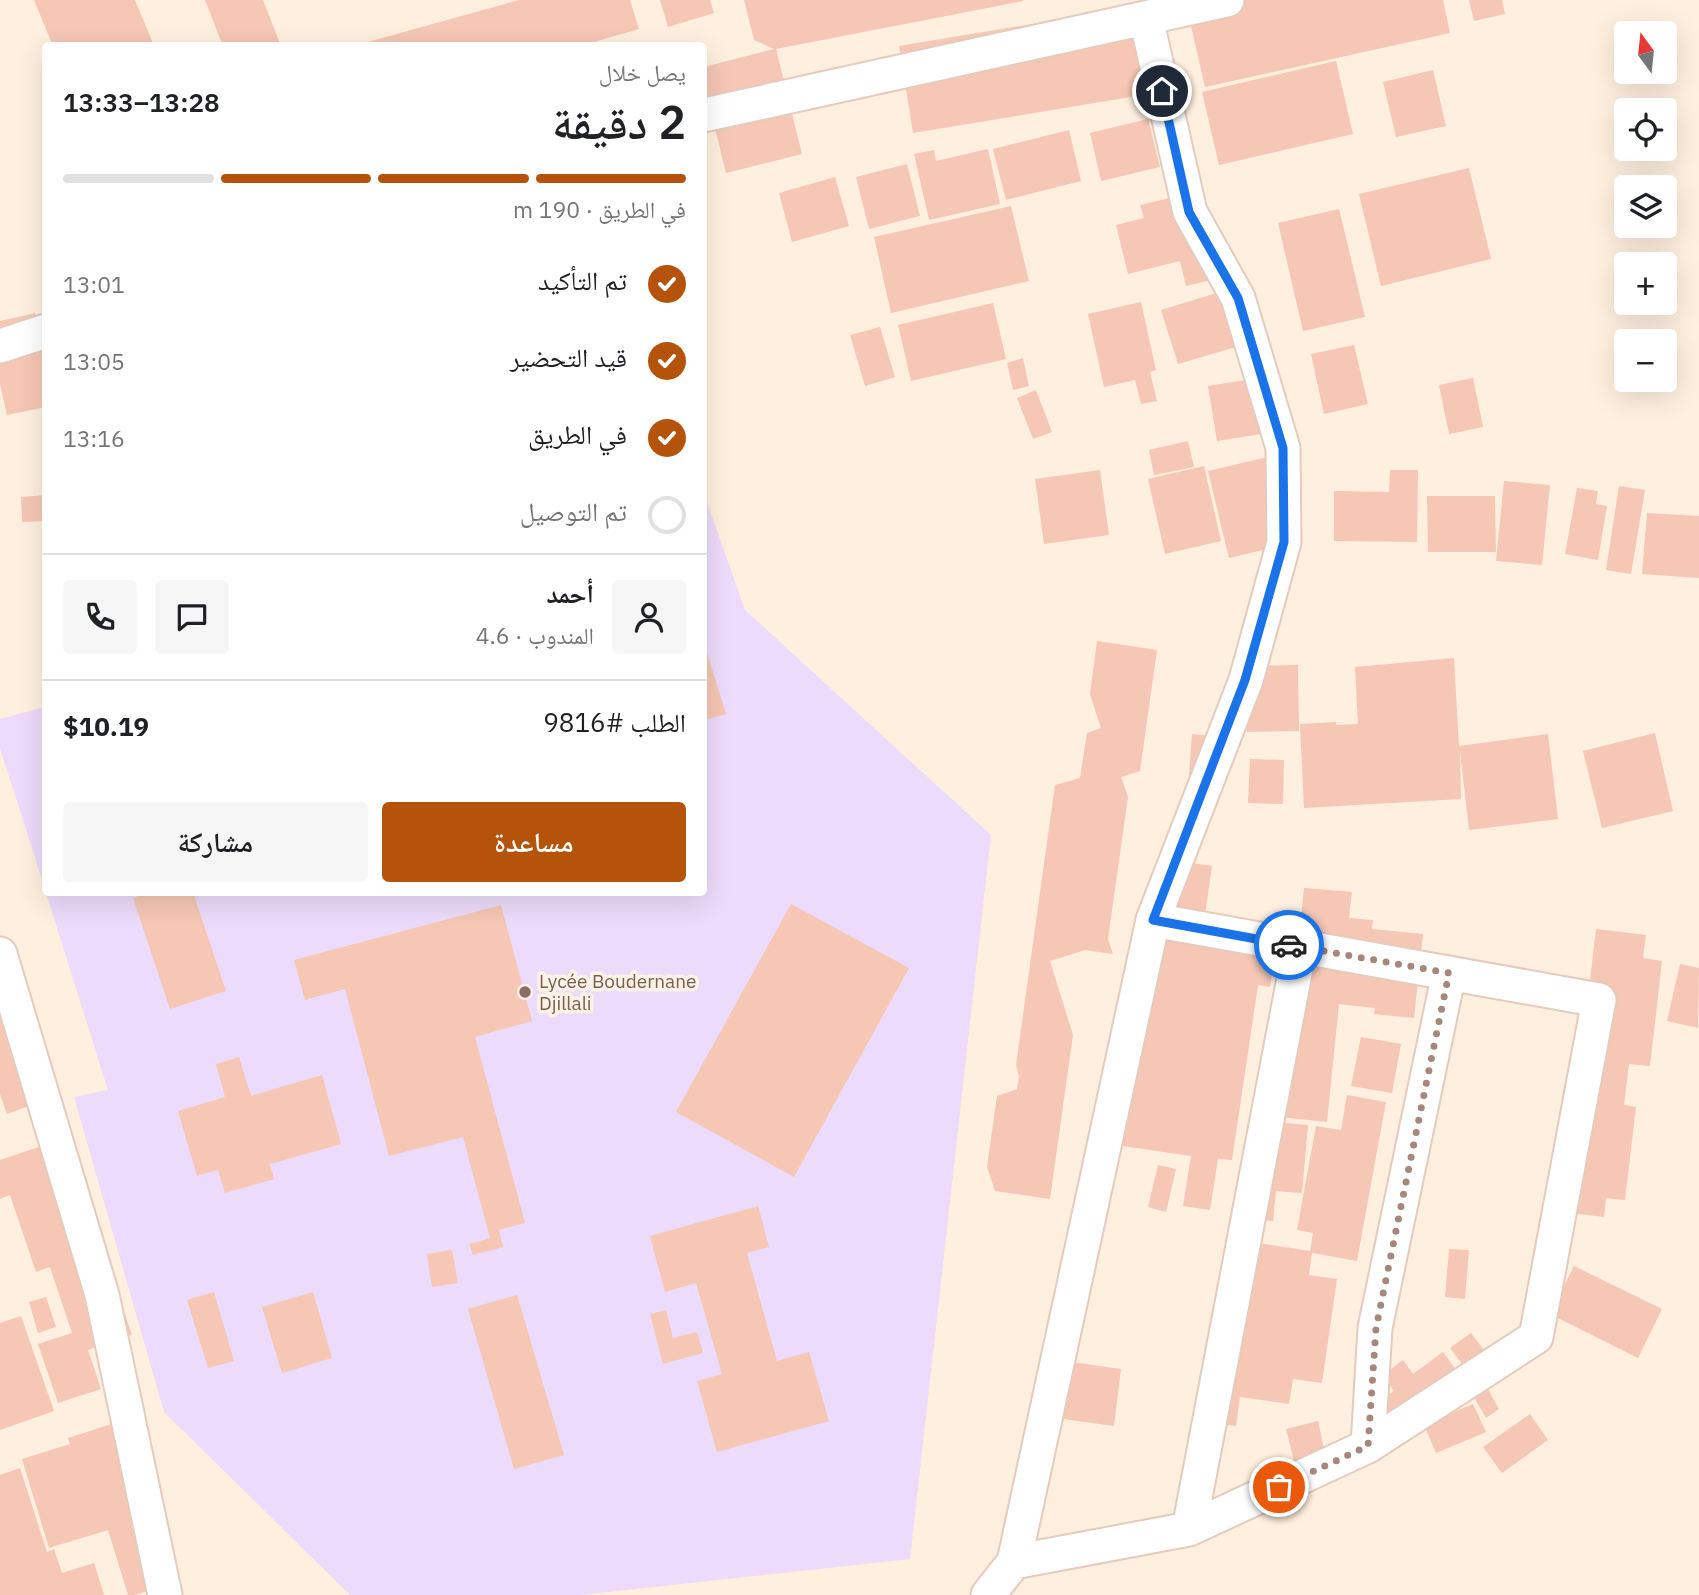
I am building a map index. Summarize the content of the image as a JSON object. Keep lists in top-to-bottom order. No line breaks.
{"places":["Lycée Boudernane Djillali"],"north":"top","page":{"map_buttons":["+","−"],"heading":["2 دقيقة","يصل خلال","13:28–13:33"],"panel":["أحمد","المندوب · 4.6","الطلب #9816","$10.19"],"bar":"في الطريق · 190 m","list":[["تم التأكيد","13:01"],["قيد التحضير","13:05"],["في الطريق","13:16"],"تم التوصيل"],"buttons":["مساعدة","مشاركة"]}}
